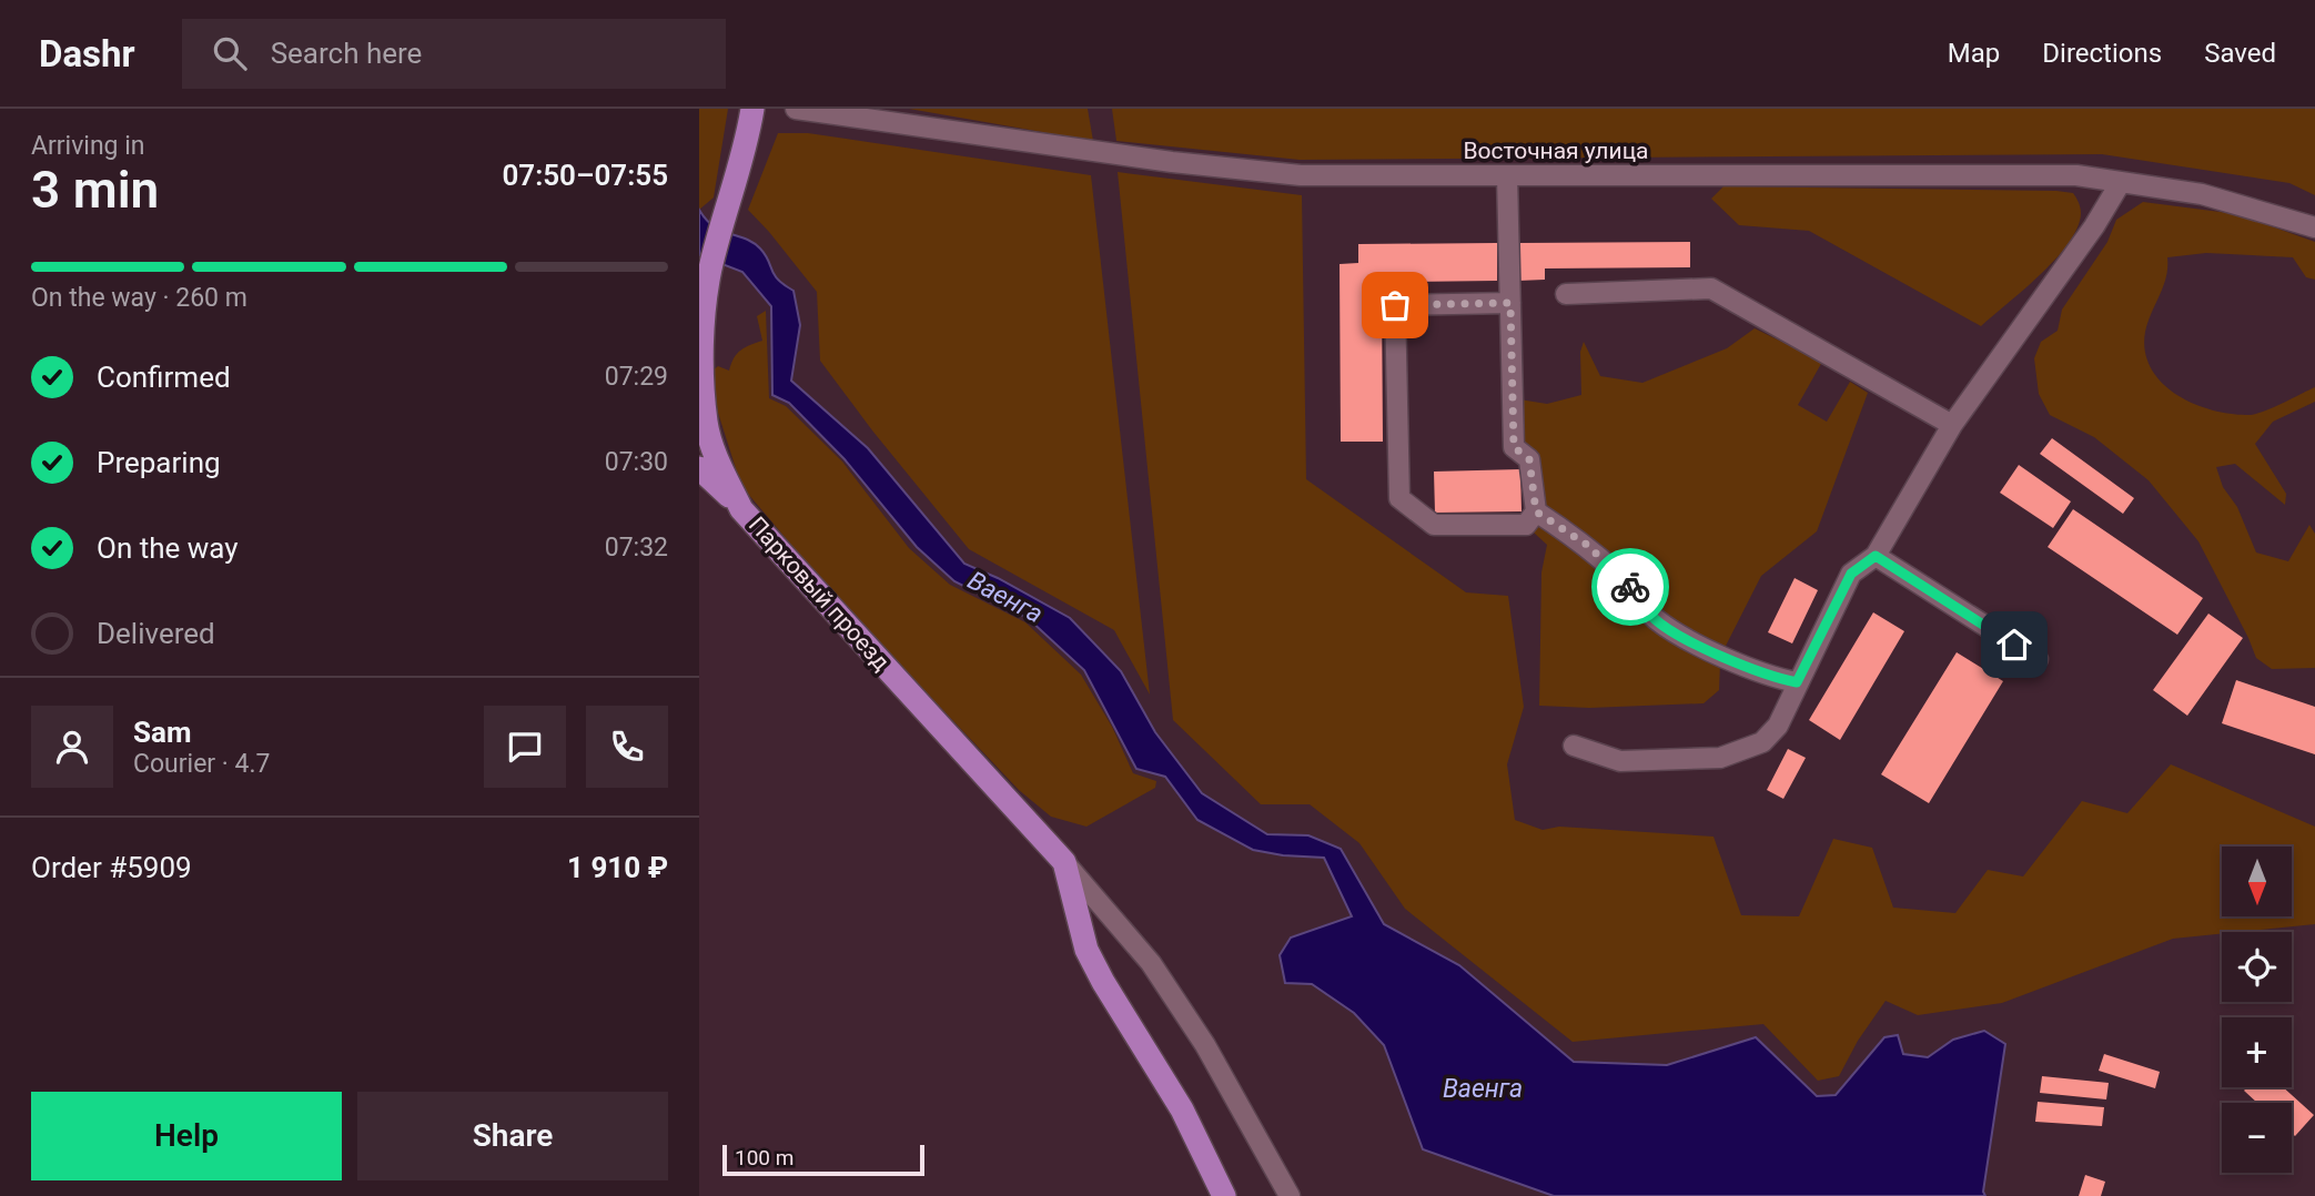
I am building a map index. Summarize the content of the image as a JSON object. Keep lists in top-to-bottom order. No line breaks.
{"streets":{"main road":["Парковый проезд"],"street":["Восточная улица"]},"water":["Ваенга"],"scale_bar":"100 m","north":"bottom","page":{"header":"Dashr","search":"Search here","nav":["Map","Directions","Saved"],"heading":["3 min","Arriving in","07:50–07:55"],"panel":["Sam","Courier · 4.7","Order #5909","1 910 ₽"],"bar":"On the way · 260 m","list":[["Confirmed","07:29"],["Preparing","07:30"],["On the way","07:32"],"Delivered"],"map_buttons":["+","−"],"buttons":["Help","Share"],"scale":"100 m"}}
